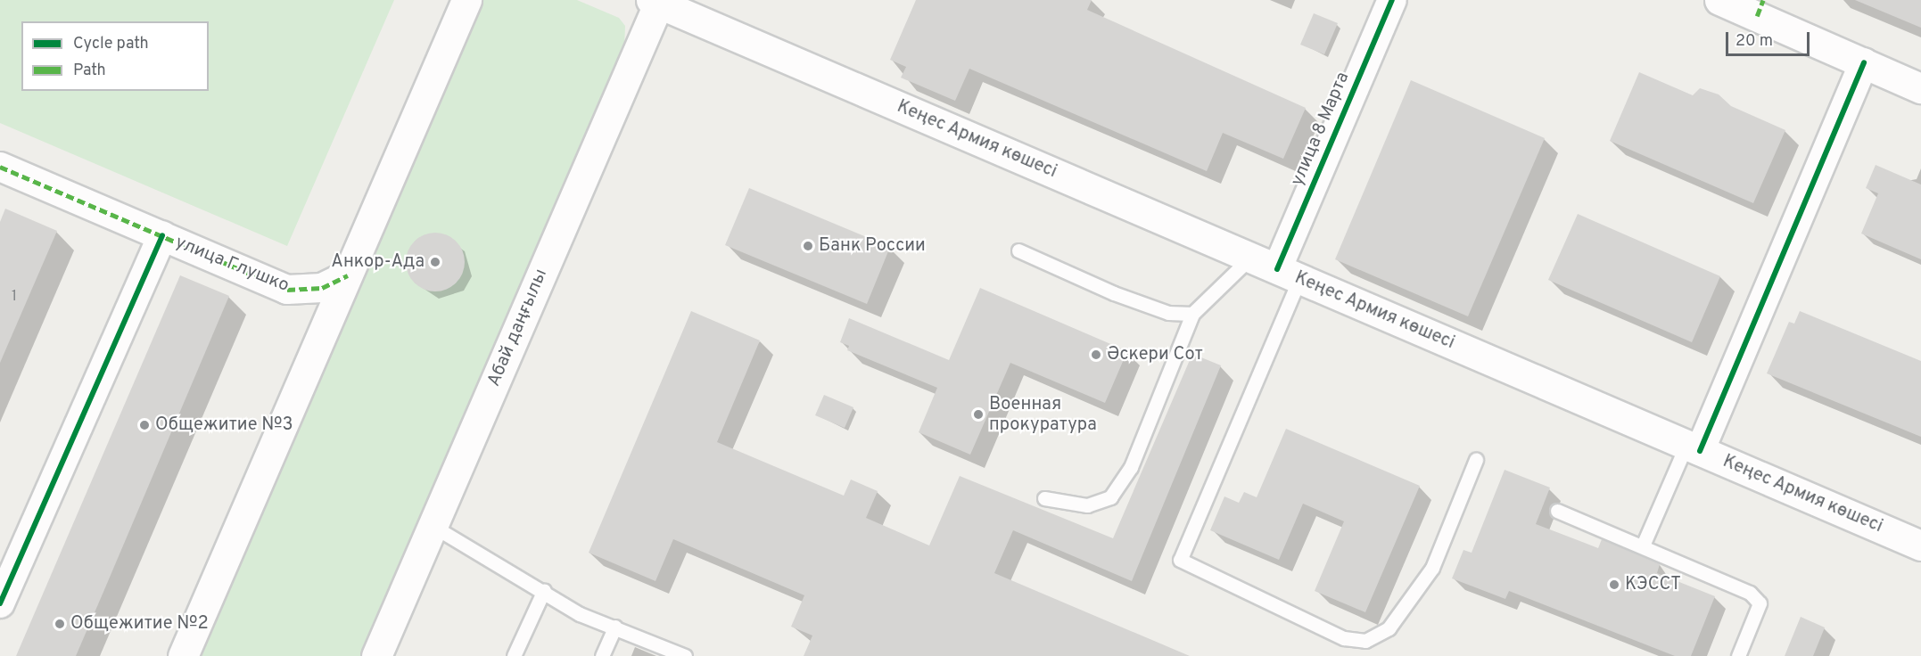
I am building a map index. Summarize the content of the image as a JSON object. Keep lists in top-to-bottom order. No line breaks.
{"streets":{"main road":["Кеңес Армия көшесі","Абай даңғылы"],"street":["улица 8 Марта","улица Глушко"]},"crossings":[["улица 8 Марта","Кеңес Армия көшесі"],["Кеңес Армия көшесі","Абай даңғылы"]],"places":["Банк России","Анкор-Ада","Әскери Сот","Военная прокуратура","Общежитие №3","КЭССТ","Общежитие №2"],"house_numbers":["1"],"legend":["Cycle path","Path"],"scale_bar":"20 m"}
